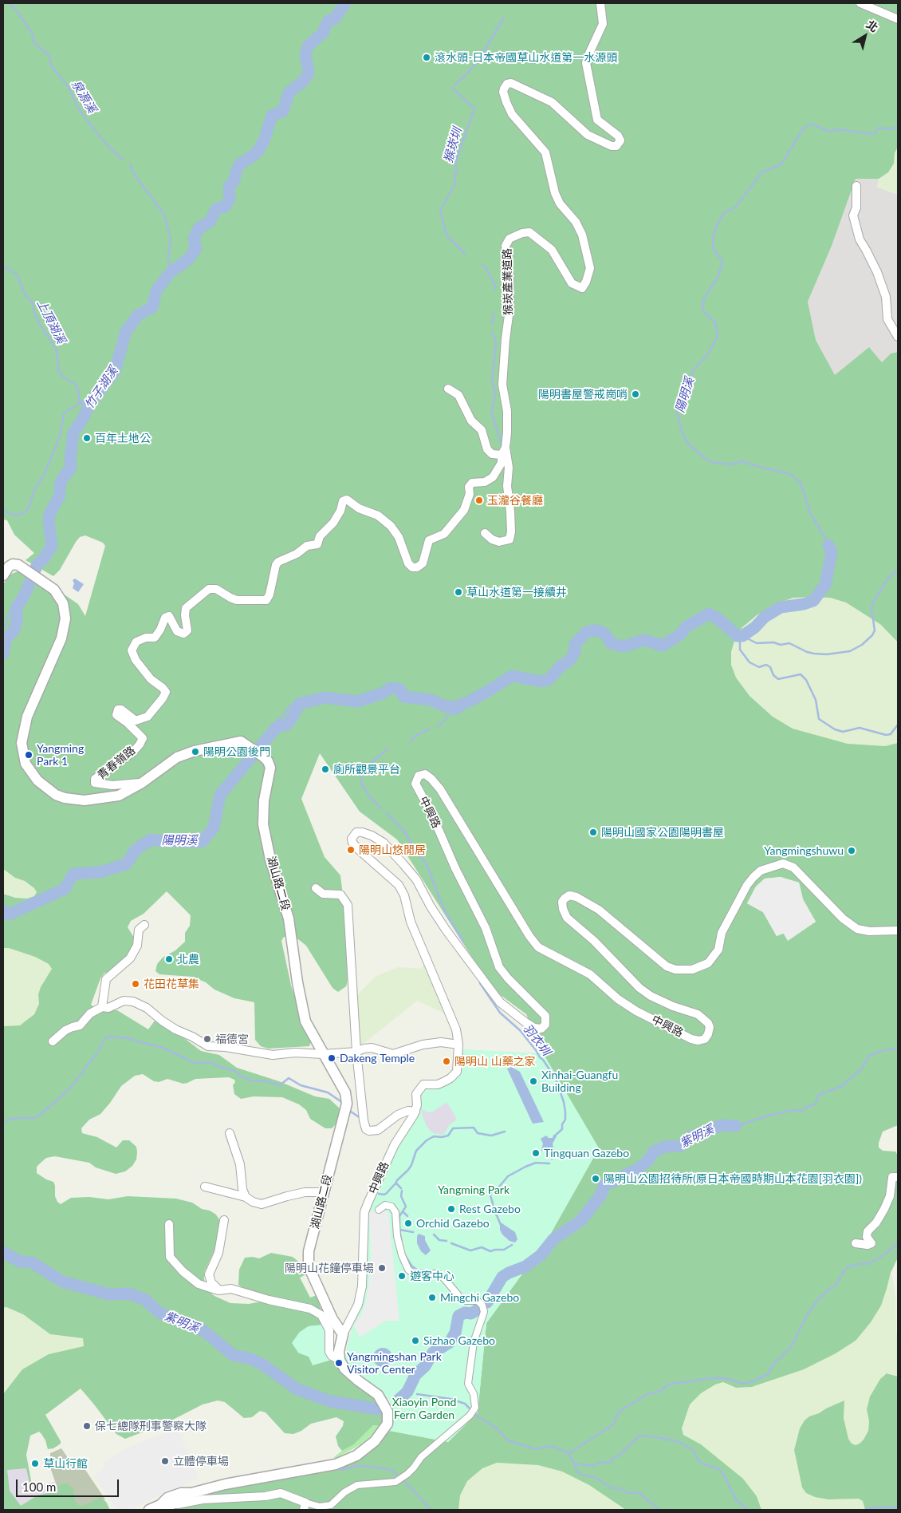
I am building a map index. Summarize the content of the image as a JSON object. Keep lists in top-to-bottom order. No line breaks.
{"streets":{"street":["猴崁產業道路","青春嶺路","中興路","湖山路二段"]},"crossings":[["猴崁產業道路","青春嶺路"],["青春嶺路","湖山路二段"],["中興路","湖山路二段"]],"water":["泉源溪","猴崁圳","上頂湖溪","竹子湖溪","陽明溪","羽衣圳","紫明溪"],"parks":["Yangming Park","Xiaoyin Pond Fern Garden"],"places":["滾水頭-日本帝國草山水道第一水源頭","陽明書屋警戒崗哨","百年土地公","玉瀧谷餐廳","草山水道第一接續井","陽明公園後門","Yangming Park 1","廁所觀景平台","陽明山國家公園陽明書屋","陽明山悠閒居","Yangmingshuwu","北農","花田花草集","福德宮","Dakeng Temple","陽明山 山藥之家","Xinhai-Guangfu Building","Tingquan Gazebo","陽明山公園招待所(原日本帝國時期山本花園[羽衣園])","Rest Gazebo","Orchid Gazebo","陽明山花鐘停車場","遊客中心","Mingchi Gazebo","Sizhao Gazebo","Yangmingshan Park Visitor Center","保七總隊刑事警察大隊","立體停車場","草山行館"],"scale_bar":"100 m","north":"top right"}
